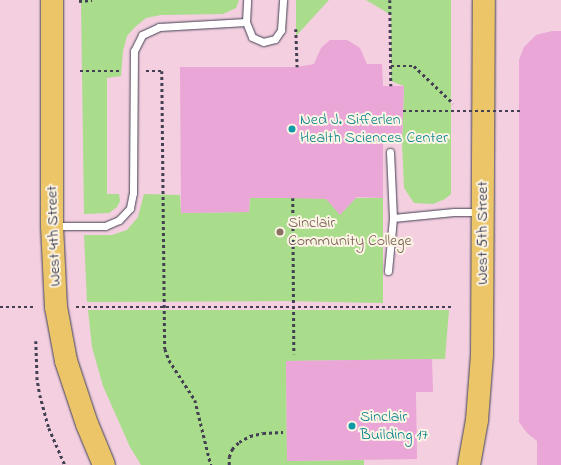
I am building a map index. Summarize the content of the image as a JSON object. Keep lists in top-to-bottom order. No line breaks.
{"streets":{"main road":["West 5th Street","West 4th Street"]},"places":["Ned J. Sifferlen Health Sciences Center","Sinclair Community College","Sinclair Building 17"]}
